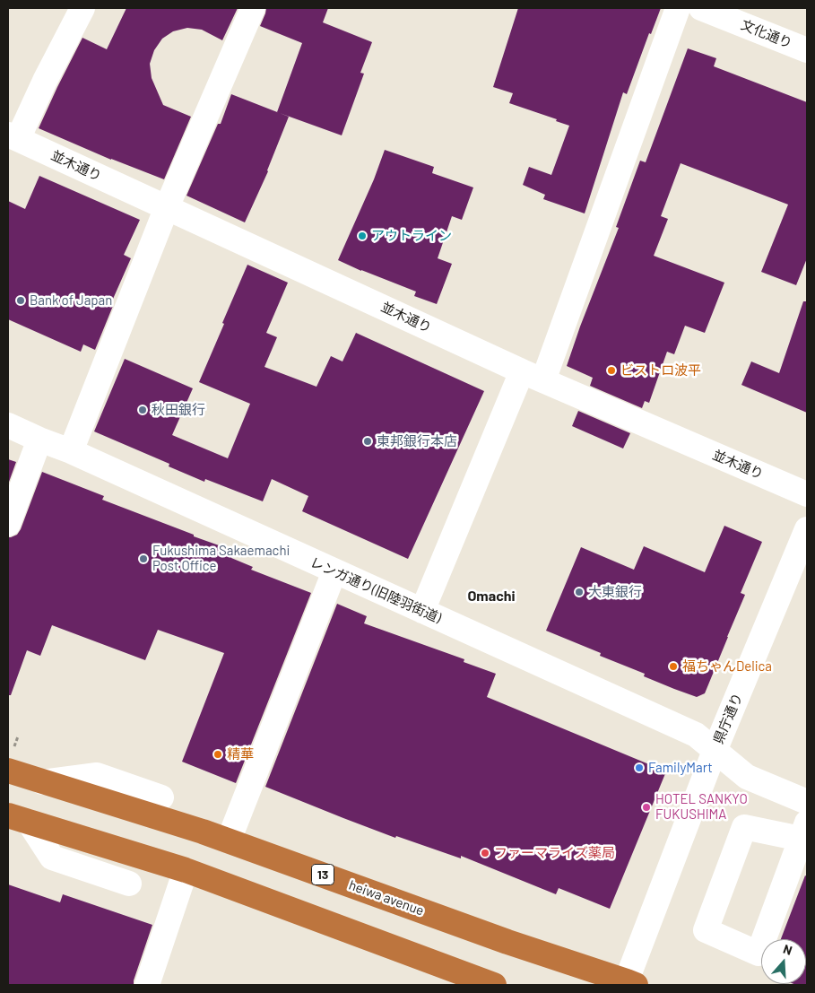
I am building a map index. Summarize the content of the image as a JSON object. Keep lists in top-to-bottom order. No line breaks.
{"streets":{"highway":["13","heiwa avenue"],"street":["文化通り","並木通り","レンガ通り(旧陸羽街道)","県庁通り"]},"crossings":[["レンガ通り(旧陸羽街道)","県庁通り"],["県庁通り","heiwa avenue"]],"districts":["Omachi"],"places":["アウトライン","Bank of Japan","ビストロ波平","秋田銀行","東邦銀行本店","Fukushima Sakaemachi Post Office","大東銀行","福ちゃんDelica","精華","FamilyMart","HOTEL SANKYO FUKUSHIMA","ファーマライズ薬局"],"north":"top"}
